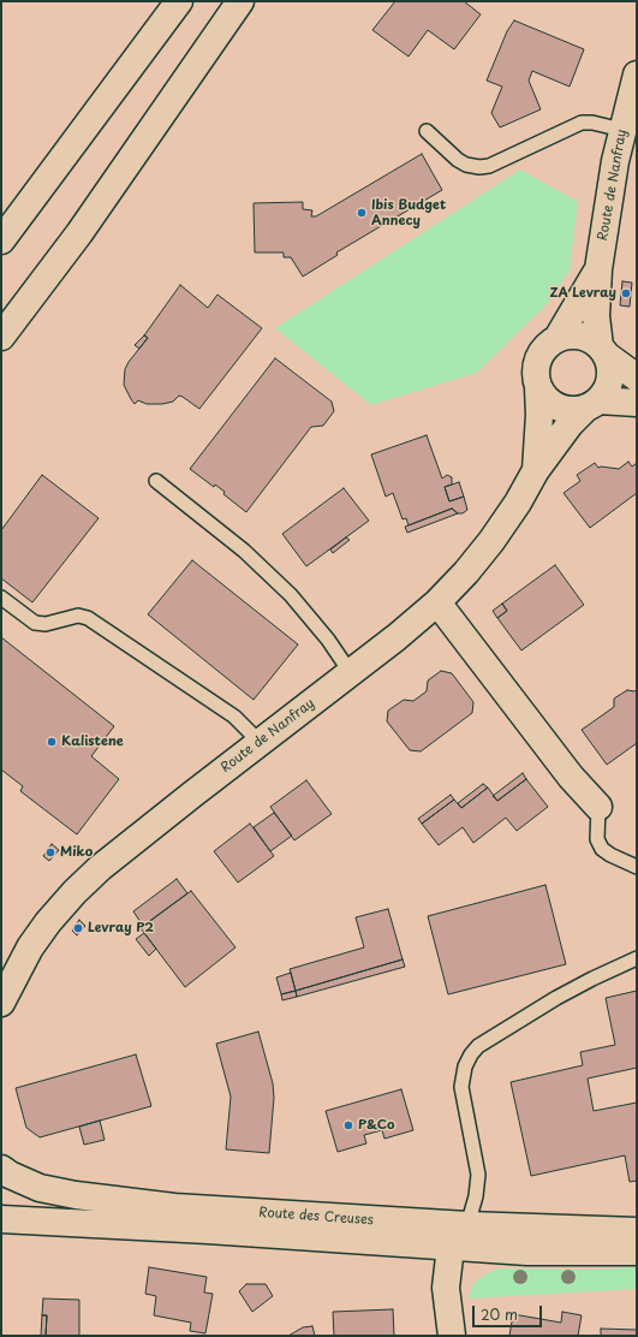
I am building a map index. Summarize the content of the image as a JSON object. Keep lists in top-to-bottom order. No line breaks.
{"streets":{"main road":["Route de Nanfray","Route des Creuses"]},"places":["Ibis Budget Annecy","ZA Levray","Kalistene","Miko","Levray P2","P&Co"],"scale_bar":"20 m"}
